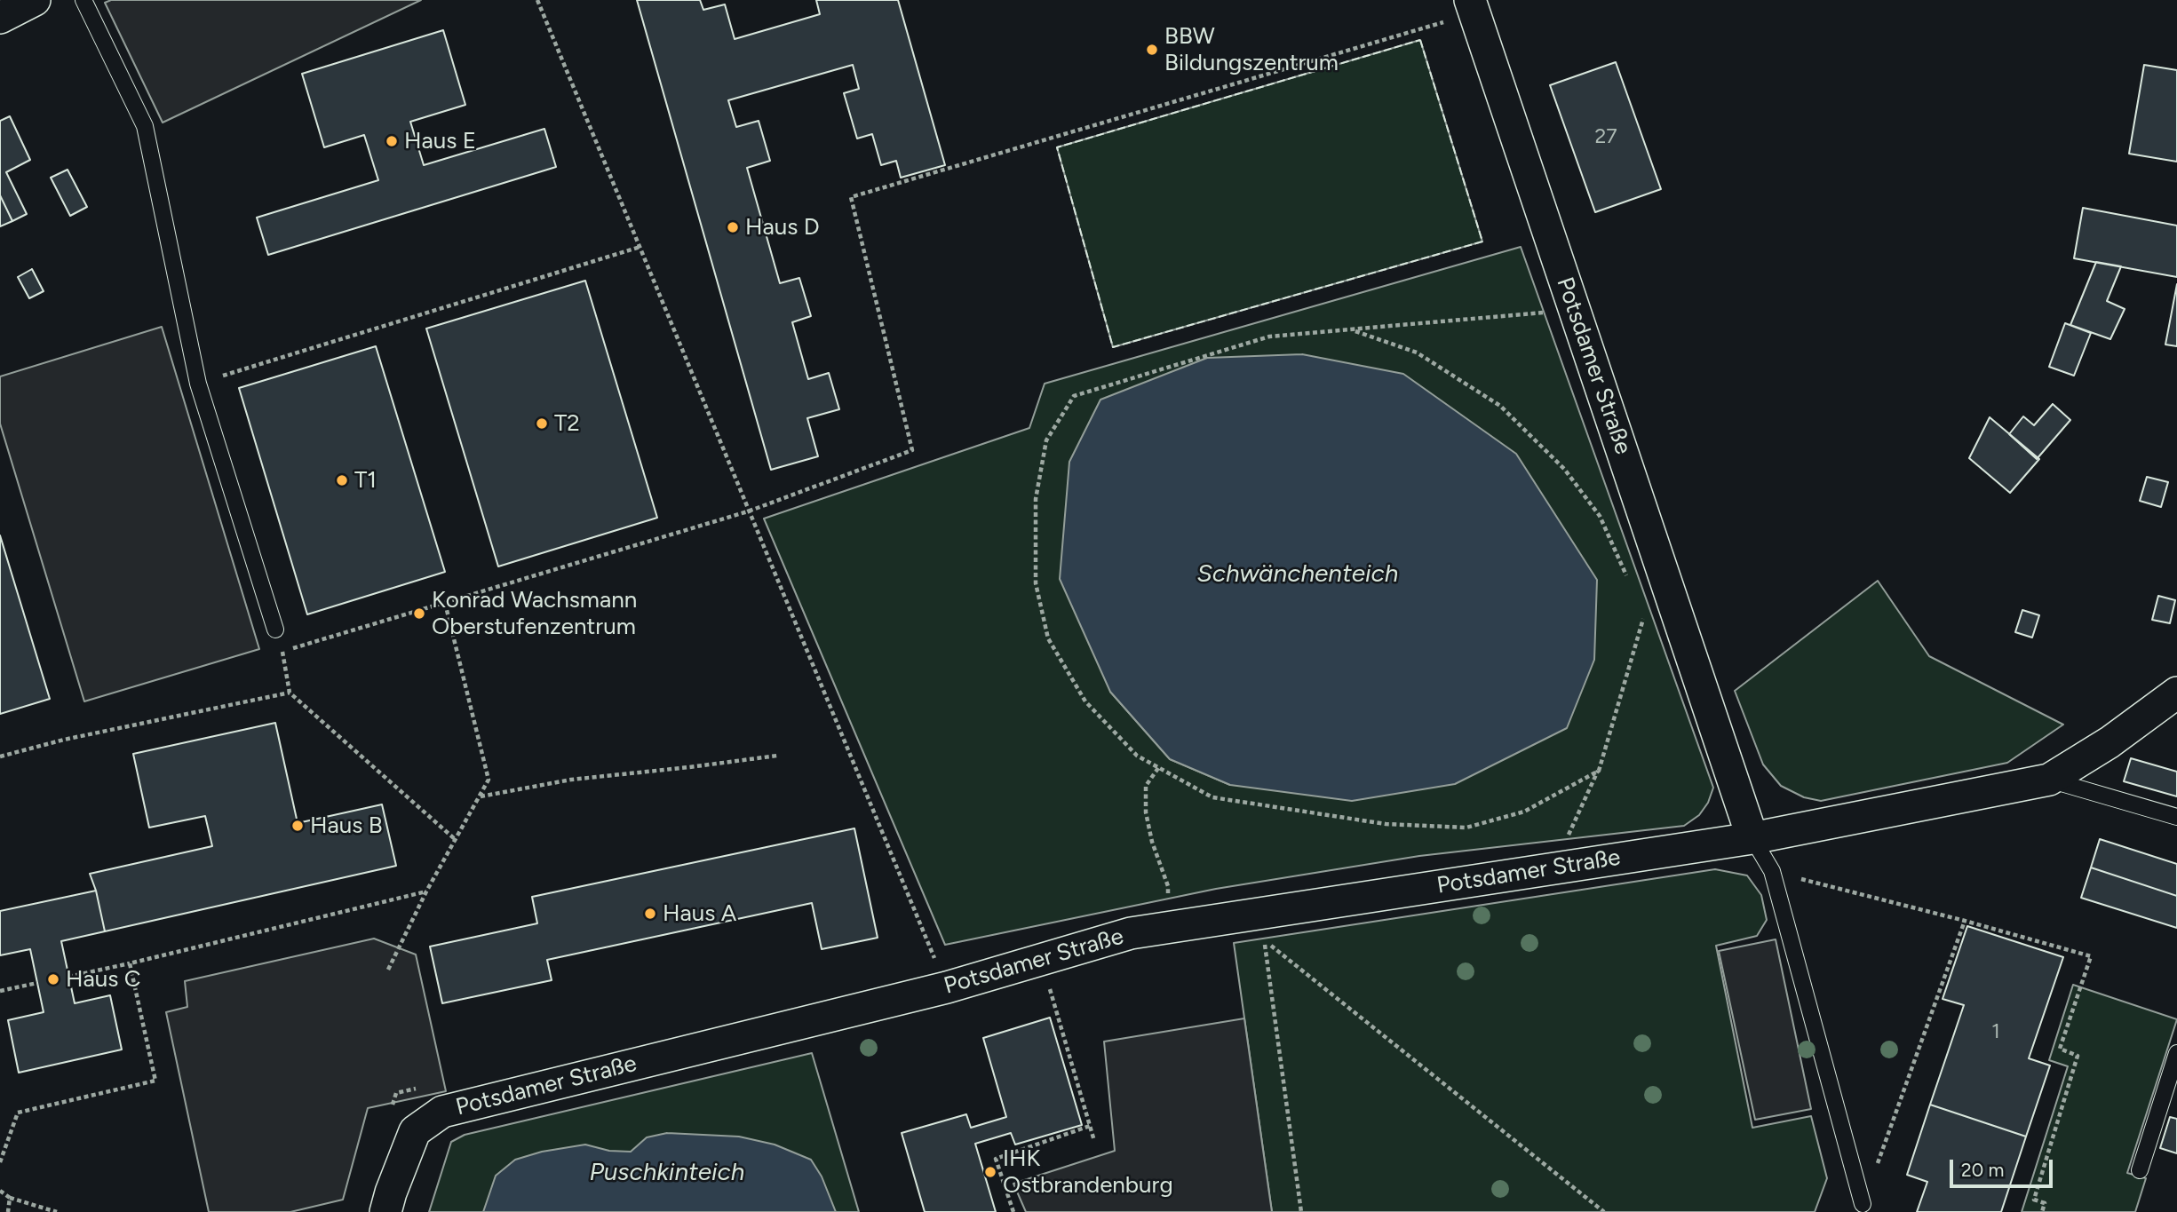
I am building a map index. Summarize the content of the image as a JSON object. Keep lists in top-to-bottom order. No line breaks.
{"streets":{"street":["Potsdamer Straße"]},"water":["Schwänchenteich","Puschkinteich"],"places":["BBW Bildungszentrum","Haus E","Haus D","T2","T1","Konrad Wachsmann Oberstufenzentrum","Haus B","Haus A","Haus C","IHK Ostbrandenburg"],"house_numbers":["27","1"],"scale_bar":"20 m"}
